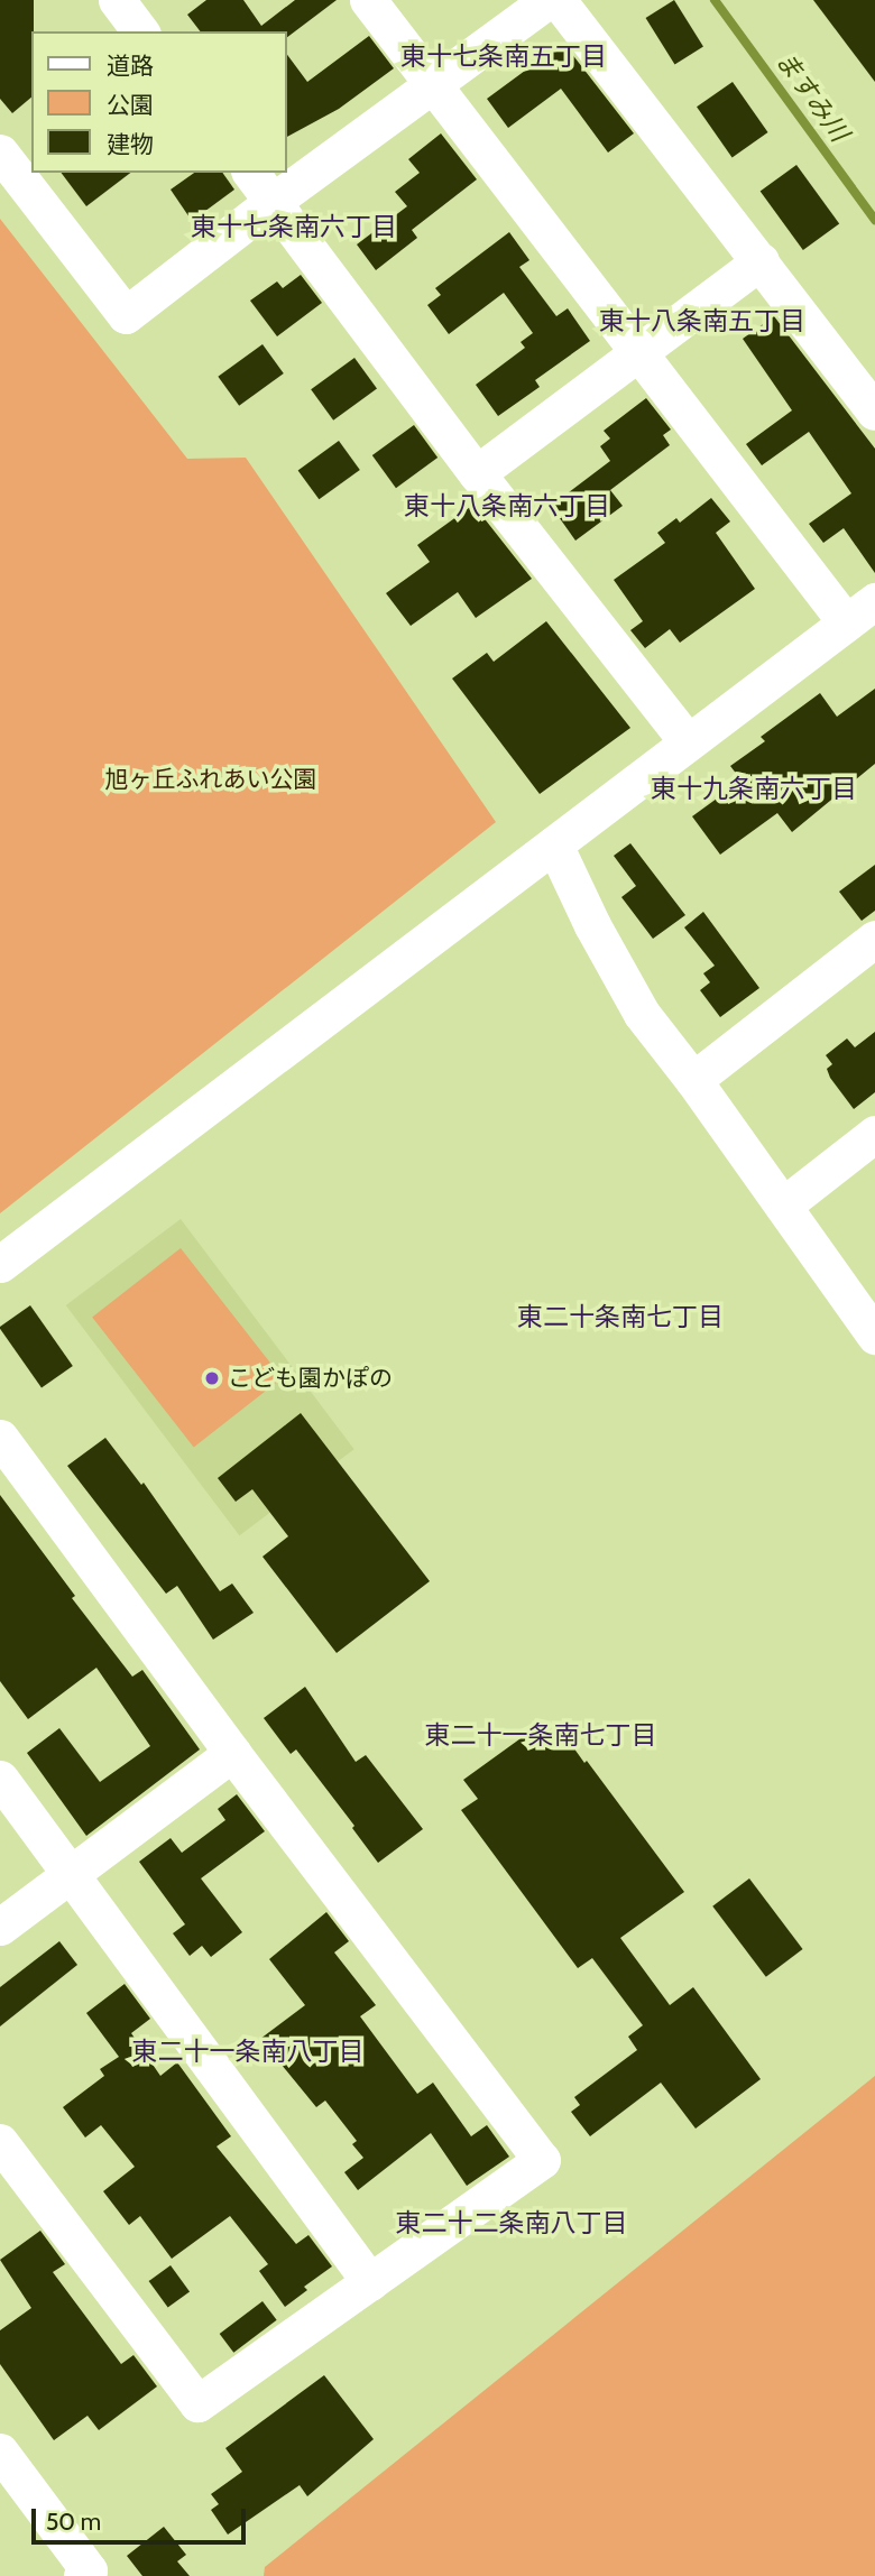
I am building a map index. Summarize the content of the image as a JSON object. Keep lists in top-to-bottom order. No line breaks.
{"districts":["東十七条南五丁目","東十七条南六丁目","東十八条南五丁目","東十八条南六丁目","東十九条南六丁目","東二十条南七丁目","東二十一条南七丁目","東二十一条南八丁目","東二十二条南八丁目"],"water":["ますみ川"],"parks":["旭ヶ丘ふれあい公園"],"places":["こども園かぽの"],"legend":["道路","公園","建物"],"scale_bar":"50 m"}
